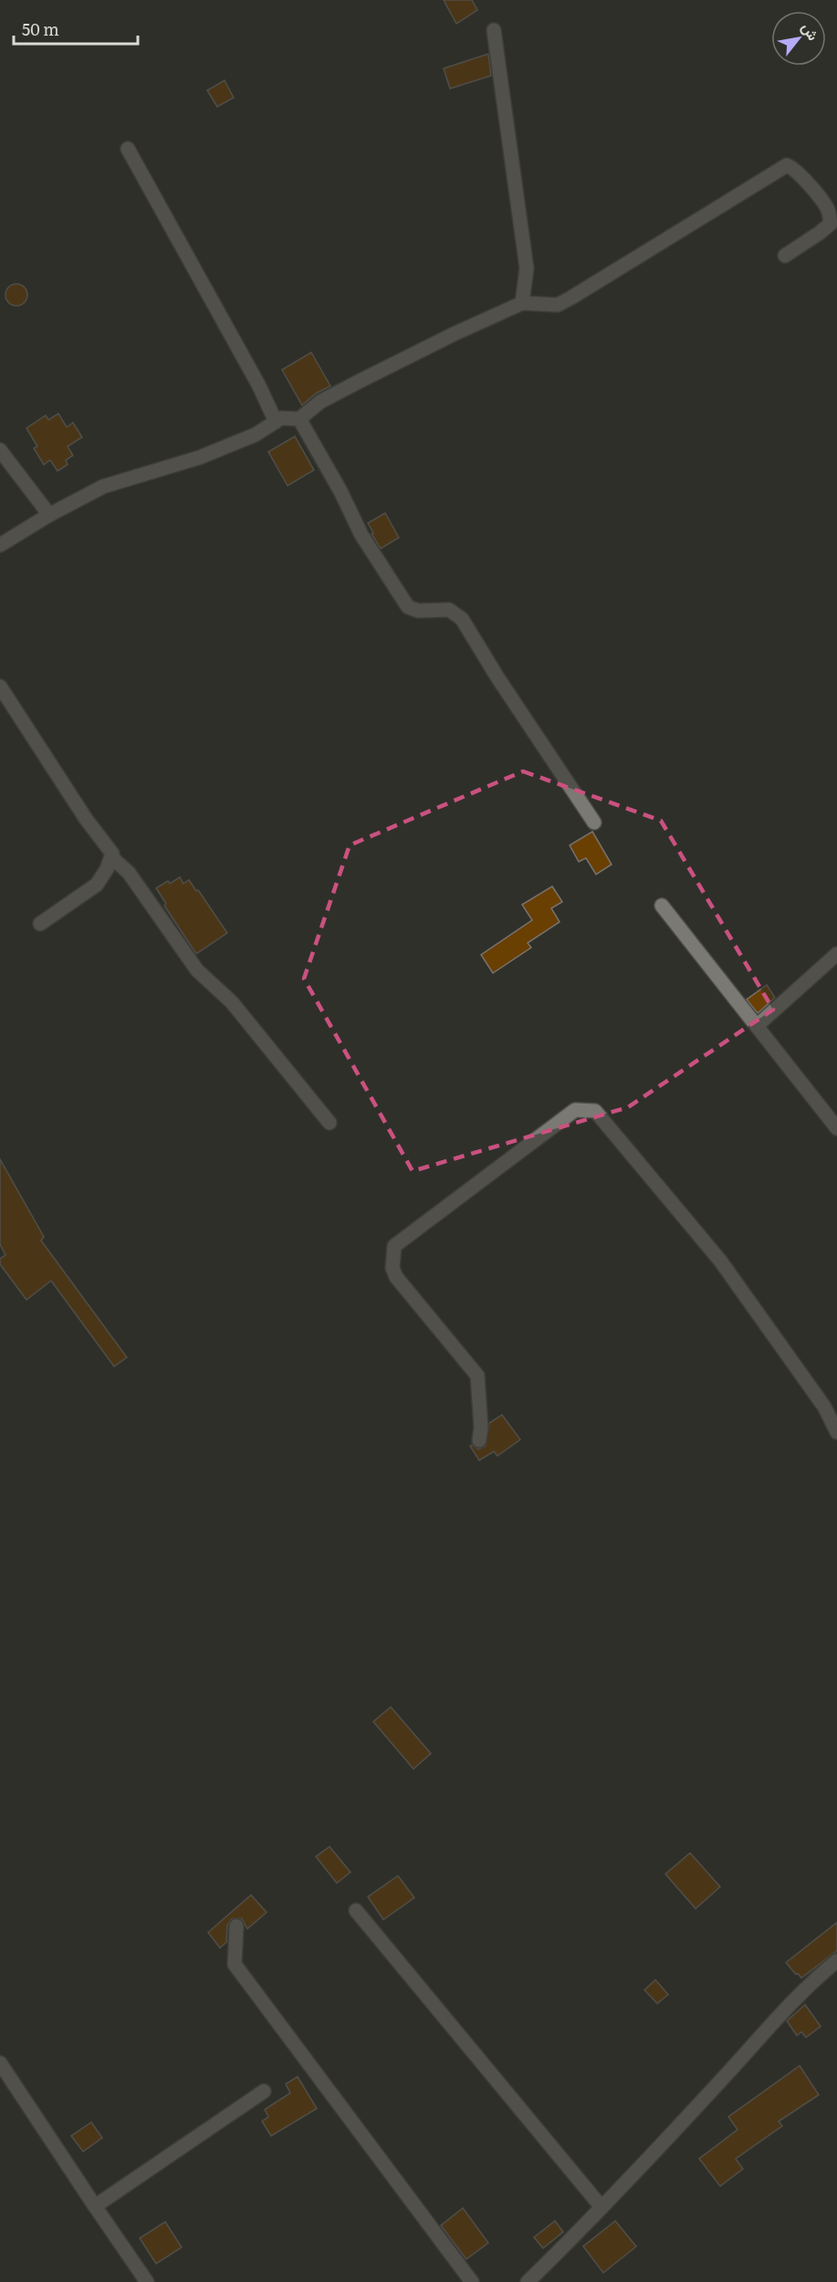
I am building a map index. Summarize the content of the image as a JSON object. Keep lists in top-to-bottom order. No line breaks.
{"scale_bar":"50 m","north":"top right"}
